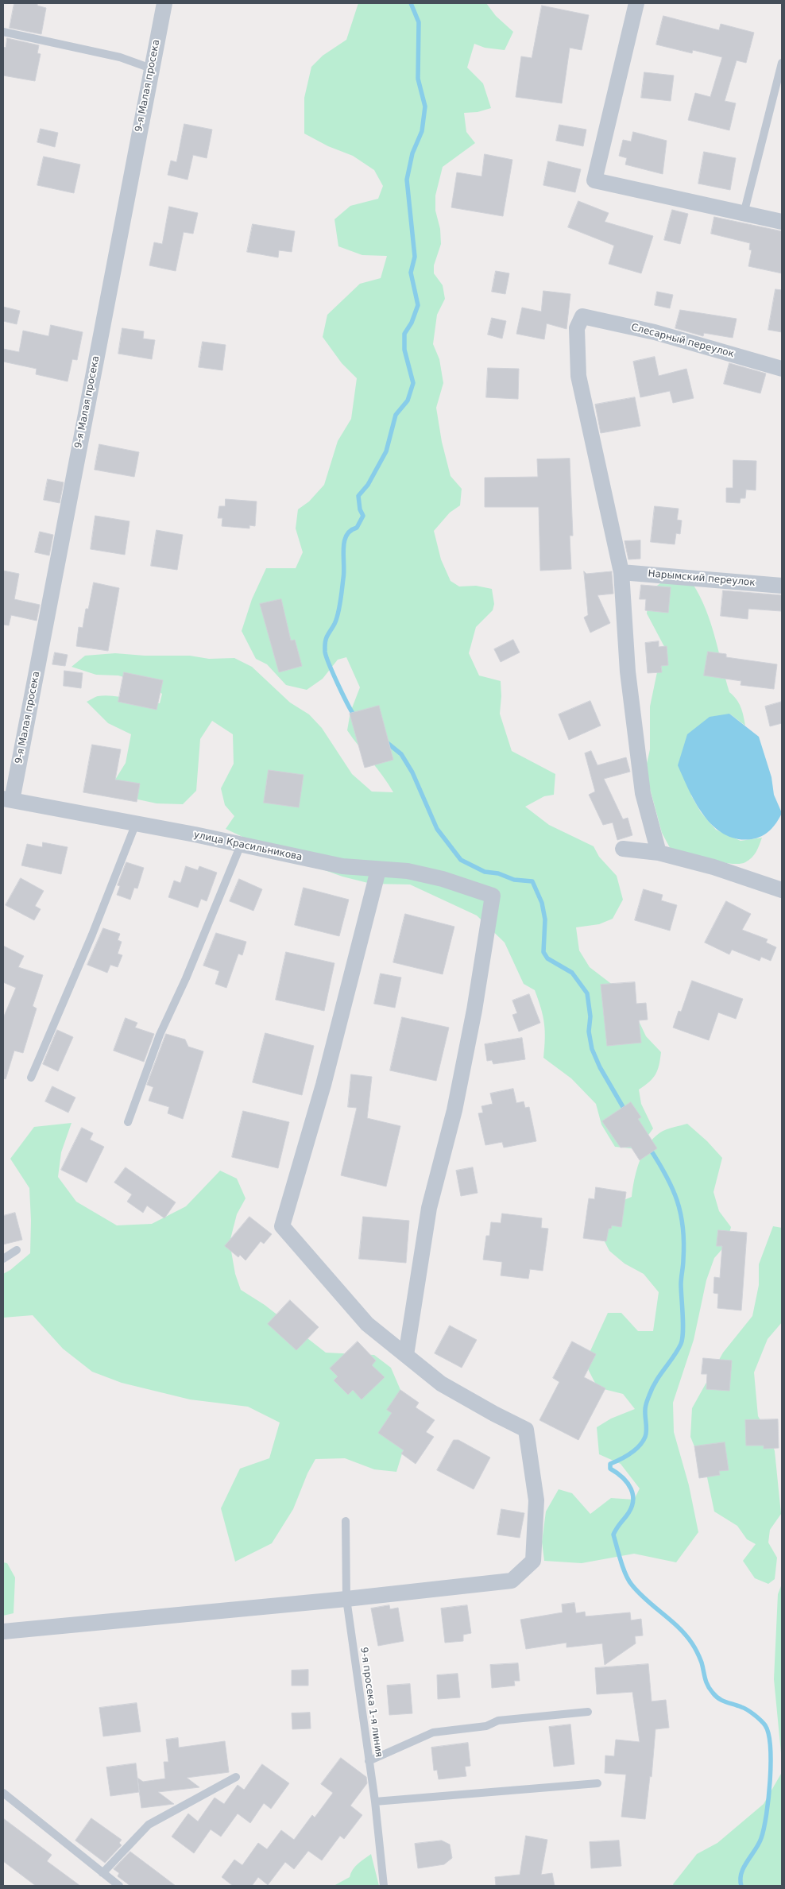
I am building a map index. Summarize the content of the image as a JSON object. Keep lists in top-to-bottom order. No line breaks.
{"streets":{"street":["9-я Малая просека","Слесарный переулок","Нарымский переулок","улица Красильникова"],"lane":["9-я просека 1-я линия"]},"crossings":[["9-я Малая просека","улица Красильникова"],["Слесарный переулок","Нарымский переулок"]]}
